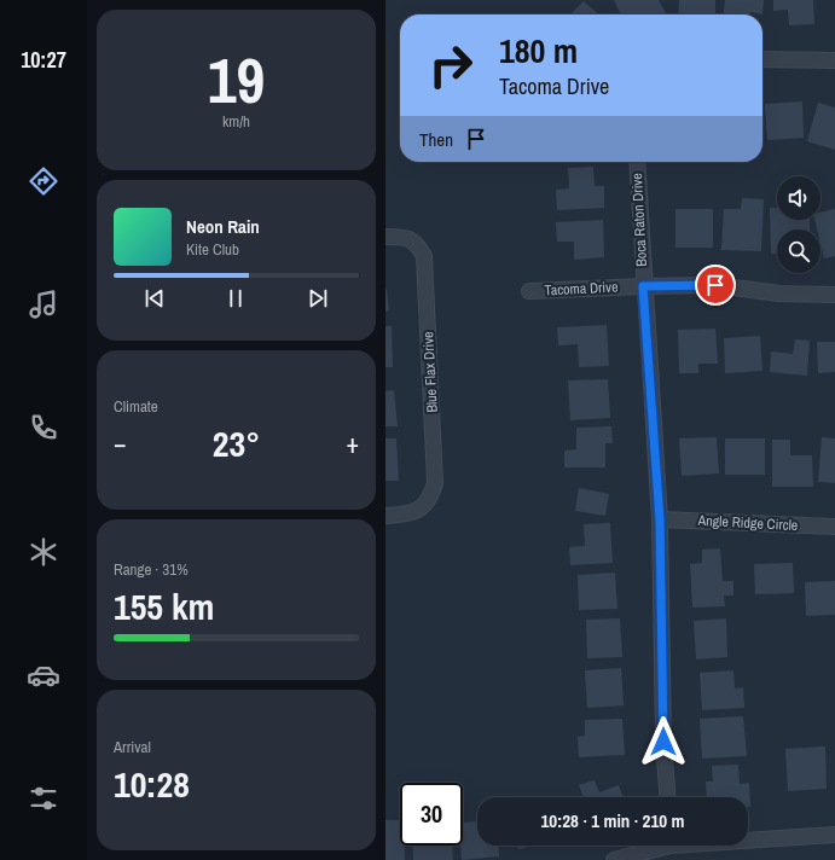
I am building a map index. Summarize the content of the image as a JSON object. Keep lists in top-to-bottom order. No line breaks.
{"streets":{"street":["Boca Raton Drive","Tacoma Drive","Blue Flax Drive","Angle Ridge Circle"]},"crossings":[["Boca Raton Drive","Tacoma Drive"],["Boca Raton Drive","Angle Ridge Circle"]],"page":{"tabs":"10:27","tile":[["19","km/h"],"Climate",["Range · 31%","155 km"],["Arrival","10:28"]],"turn":["180 m","Tacoma Drive"],"then":"Then","song":["Neon Rain","Kite Club"],"heat":["−","23°","+"],"limit":"30","trip":"10:28 · 1 min · 210 m"}}
